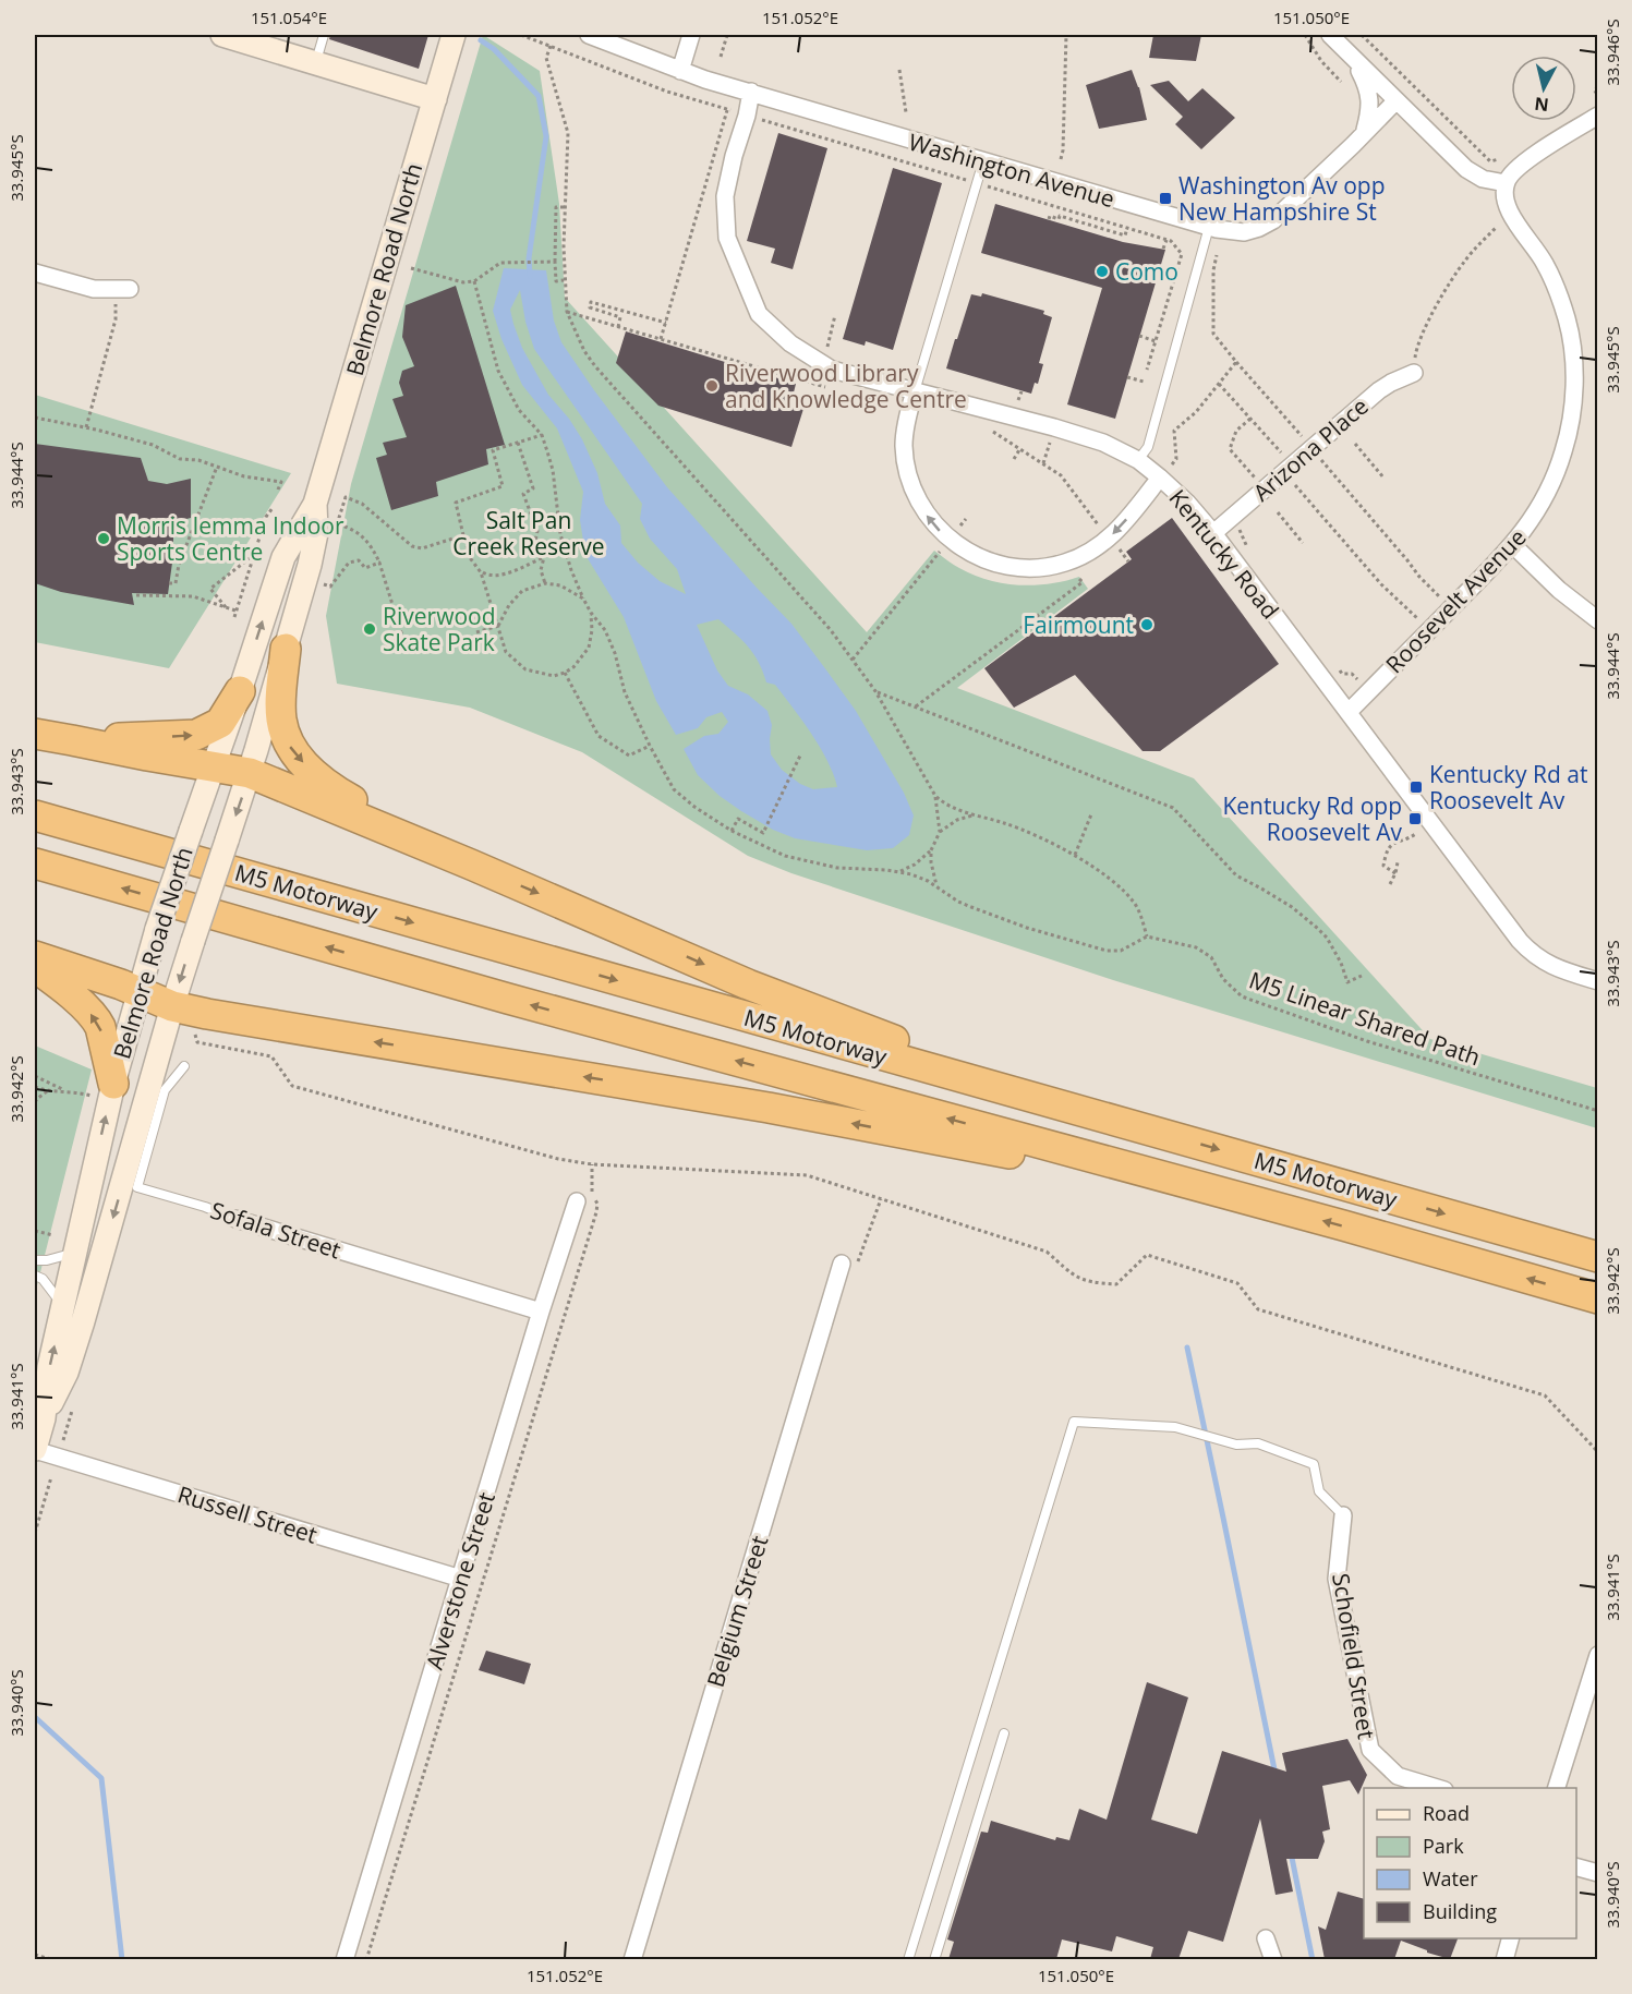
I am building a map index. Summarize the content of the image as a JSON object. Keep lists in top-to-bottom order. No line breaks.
{"streets":{"highway":["M5 Motorway"],"main road":["Belmore Road North"],"street":["Washington Avenue","Arizona Place","Kentucky Road","Roosevelt Avenue","Sofala Street","Russell Street","Alverstone Street","Belgium Street","Schofield Street"],"path":["M5 Linear Shared Path"]},"crossings":[["Washington Avenue","Kentucky Road"],["Belmore Road North","Russell Street"],["Arizona Place","Kentucky Road"],["Kentucky Road","Roosevelt Avenue"],["Sofala Street","Alverstone Street"],["Russell Street","Alverstone Street"]],"parks":["Salt Pan Creek Reserve"],"places":{"transit":["Washington Av opp New Hampshire St","Kentucky Rd at Roosevelt Av","Kentucky Rd opp Roosevelt Av"],"other":["Como","Riverwood Library and Knowledge Centre","Morris Iemma Indoor Sports Centre","Fairmount","Riverwood Skate Park"]},"legend":["Road","Park","Water","Building"],"north":"bottom","coordinates":["151.054°E","151.052°E","151.050°E","33.946°S","33.945°S","33.944°S","33.943°S","33.942°S","33.941°S","33.940°S"]}
